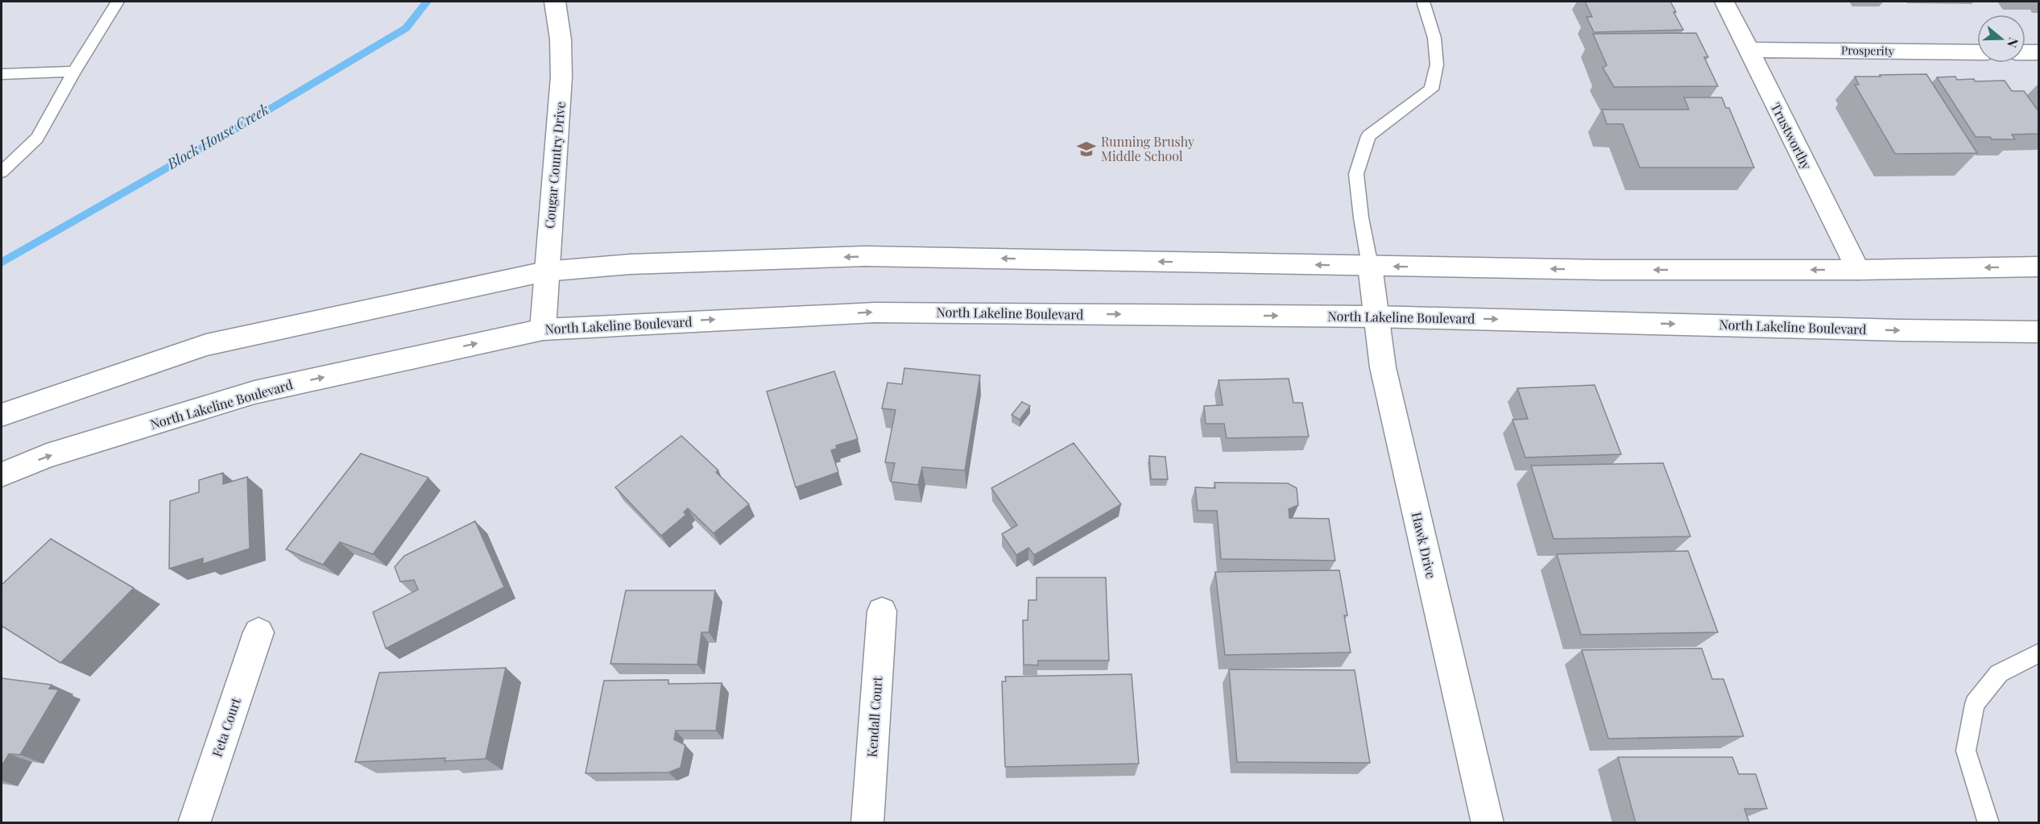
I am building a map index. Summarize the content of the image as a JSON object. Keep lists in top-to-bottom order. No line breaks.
{"streets":{"main road":["Prosperity","Trustworthy","Cougar Country Drive","North Lakeline Boulevard","Hawk Drive","Kendall Court","Feta Court"]},"crossings":[["Prosperity","Trustworthy"],["Cougar Country Drive","North Lakeline Boulevard"],["North Lakeline Boulevard","Hawk Drive"]],"water":["Block House Creek"],"places":{"school or university":["Running Brushy Middle School"]},"north":"right"}
